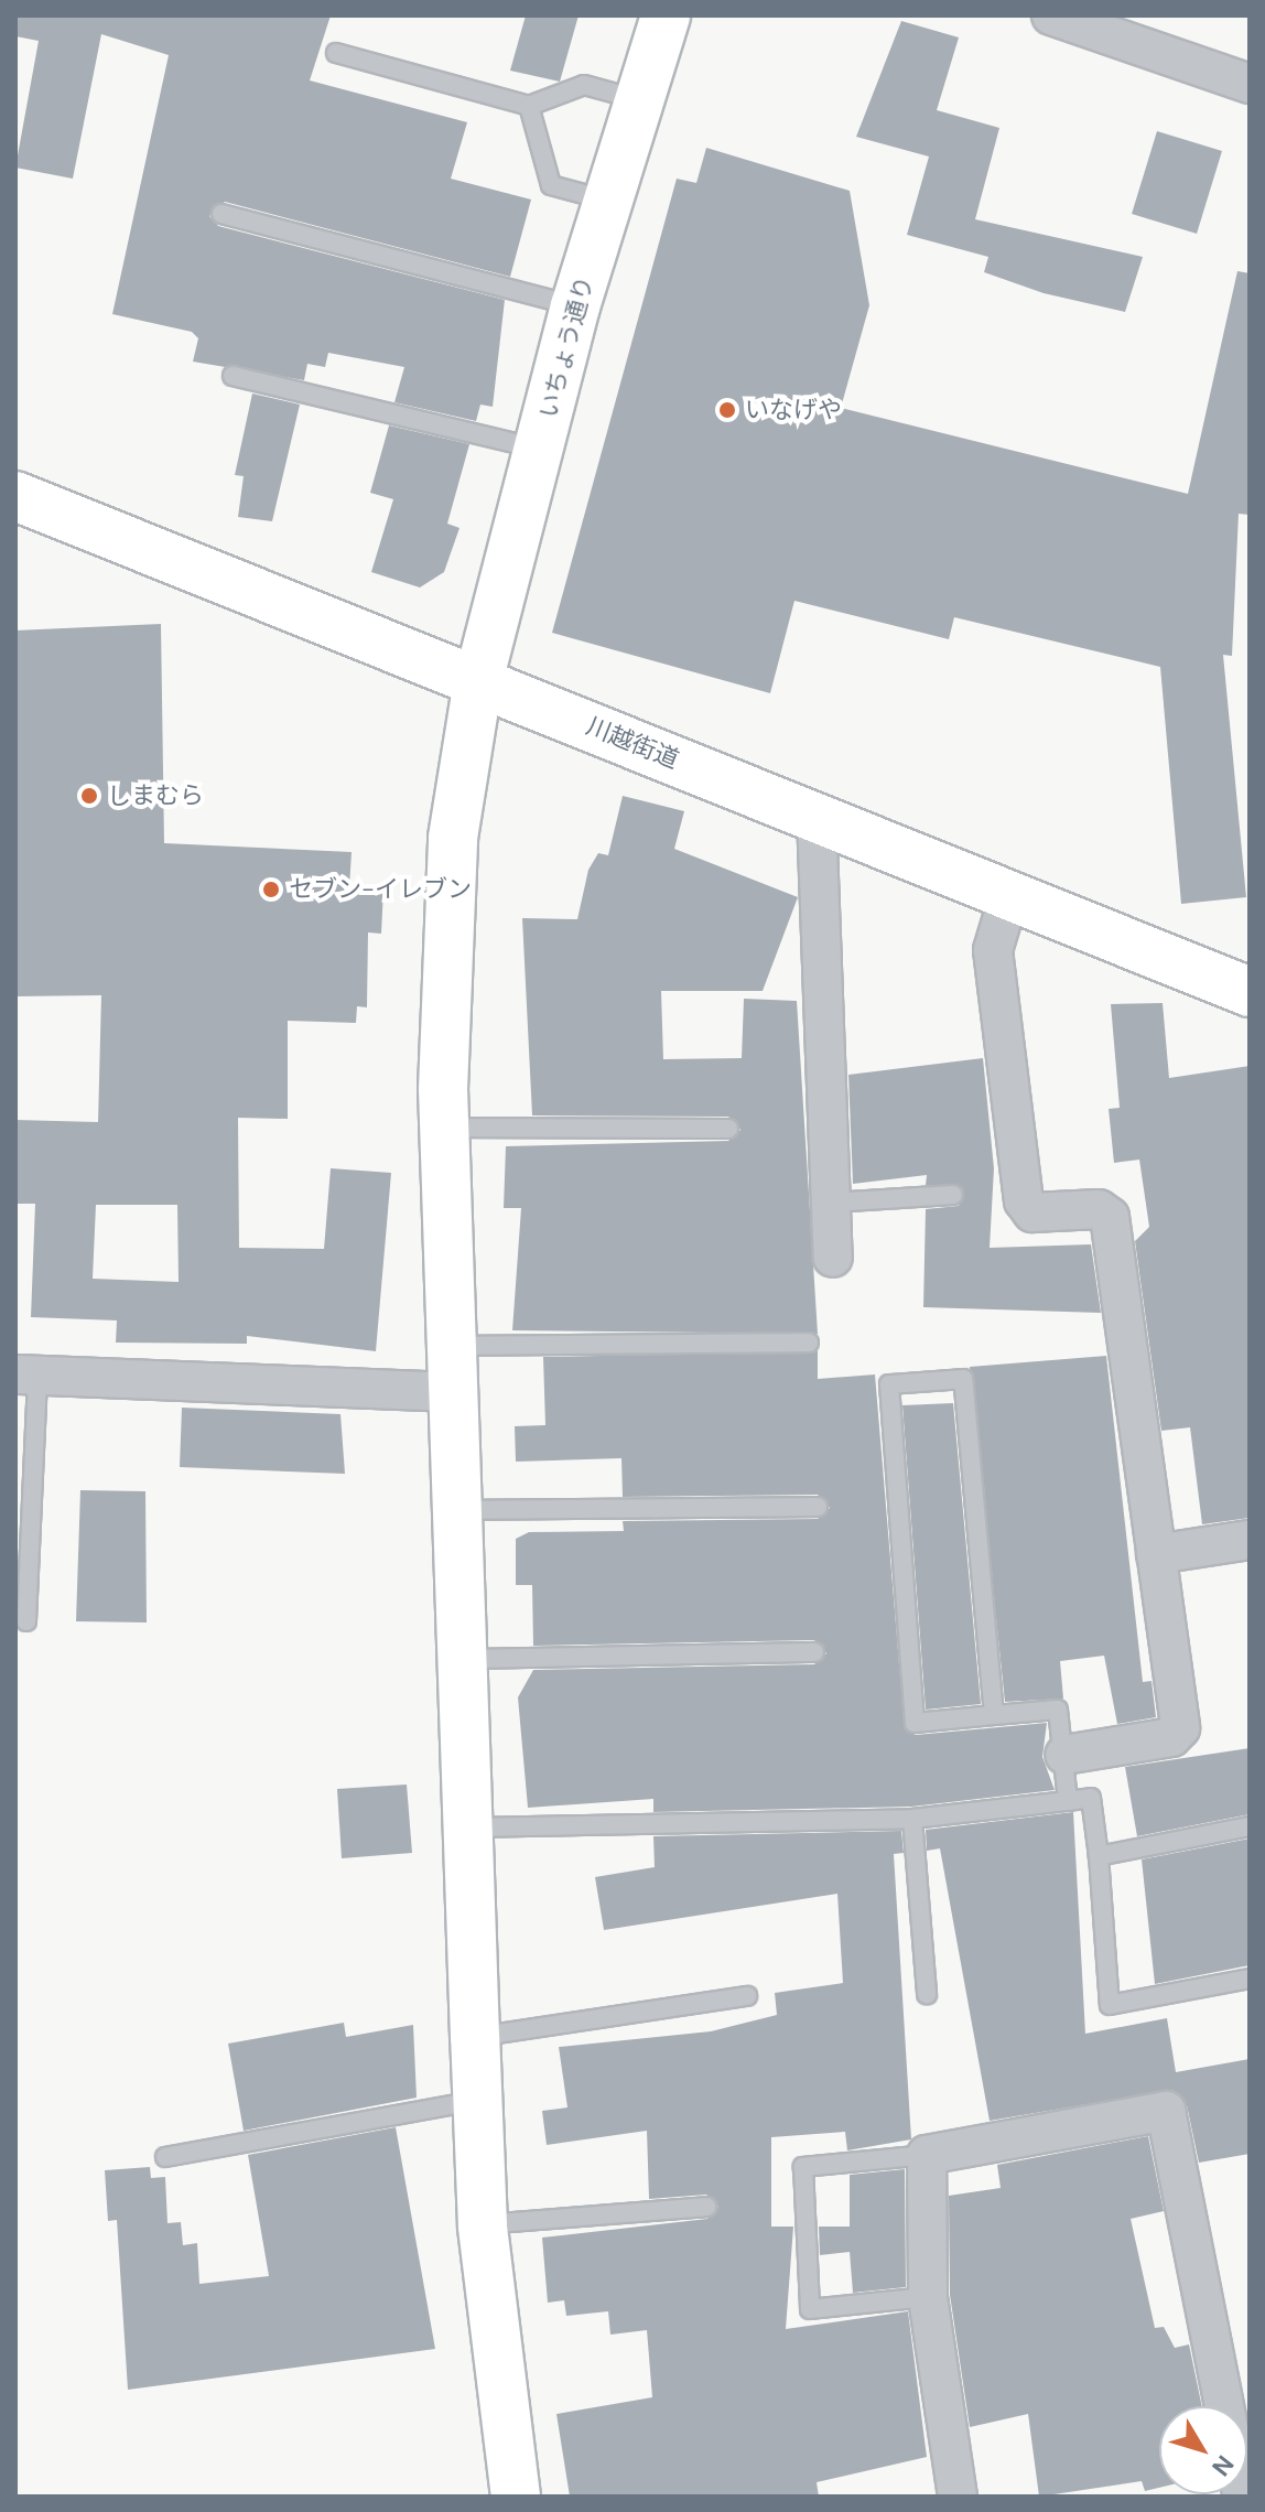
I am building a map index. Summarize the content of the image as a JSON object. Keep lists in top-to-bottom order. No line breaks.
{"streets":{"main road":["いちょう通り","川越街道"]},"crossings":[["いちょう通り","川越街道"]],"places":["いなげや","しまむら","セブン-イレブン"],"north":"bottom right"}
